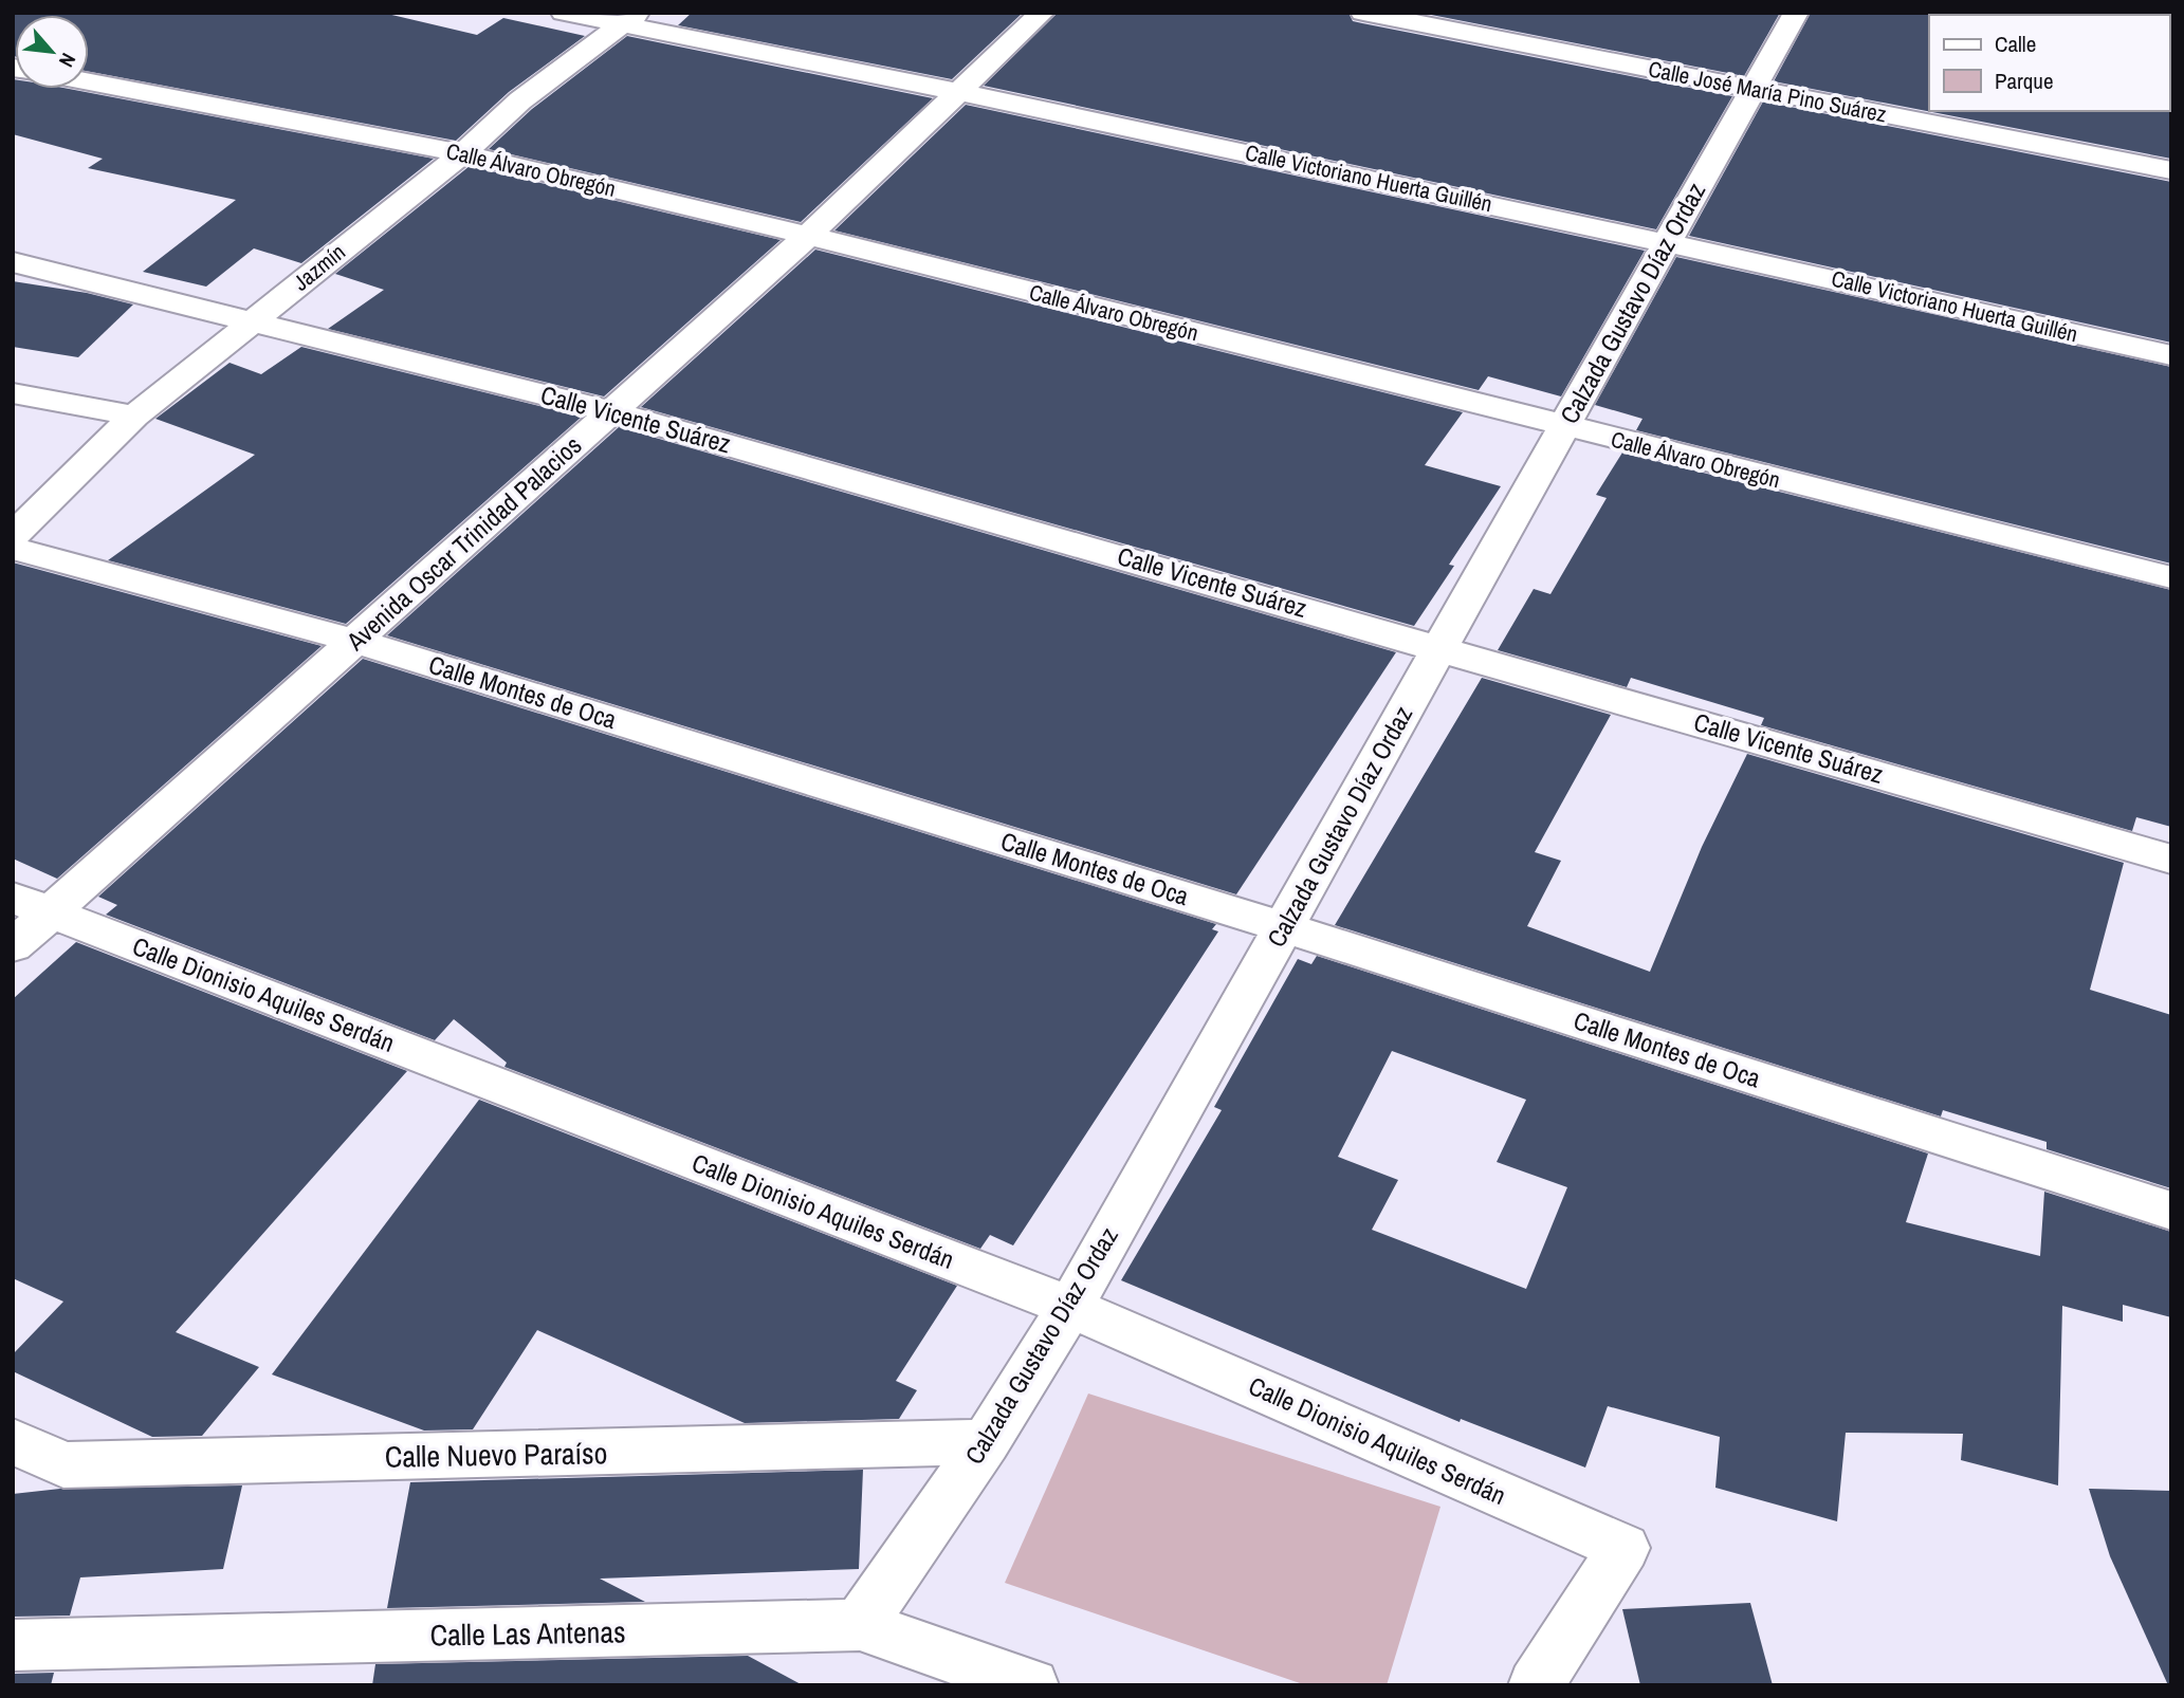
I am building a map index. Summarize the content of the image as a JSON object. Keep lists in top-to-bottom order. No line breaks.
{"streets":{"street":["Calle José María Pino Suárez","Calle Álvaro Obregón","Calle Victoriano Huerta Guillén","Jazmín","Calzada Gustavo Díaz Ordaz","Calle Vicente Suárez","Avenida Oscar Trinidad Palacios","Calle Montes de Oca","Calle Dionisio Aquiles Serdán","Calle Nuevo Paraíso","Calle Las Antenas"]},"crossings":[["Calle José María Pino Suárez","Calzada Gustavo Díaz Ordaz"],["Calle Álvaro Obregón","Jazmín"],["Calle Álvaro Obregón","Calzada Gustavo Díaz Ordaz"],["Calle Álvaro Obregón","Avenida Oscar Trinidad Palacios"],["Calle Victoriano Huerta Guillén","Jazmín"],["Calle Victoriano Huerta Guillén","Calzada Gustavo Díaz Ordaz"],["Calle Victoriano Huerta Guillén","Avenida Oscar Trinidad Palacios"],["Jazmín","Calle Vicente Suárez"],["Calzada Gustavo Díaz Ordaz","Calle Vicente Suárez"],["Calzada Gustavo Díaz Ordaz","Calle Montes de Oca"],["Calzada Gustavo Díaz Ordaz","Calle Dionisio Aquiles Serdán"],["Calzada Gustavo Díaz Ordaz","Calle Nuevo Paraíso"],["Calzada Gustavo Díaz Ordaz","Calle Las Antenas"],["Calle Vicente Suárez","Avenida Oscar Trinidad Palacios"],["Avenida Oscar Trinidad Palacios","Calle Montes de Oca"],["Avenida Oscar Trinidad Palacios","Calle Dionisio Aquiles Serdán"]],"legend":["Calle","Parque"],"north":"bottom right"}
